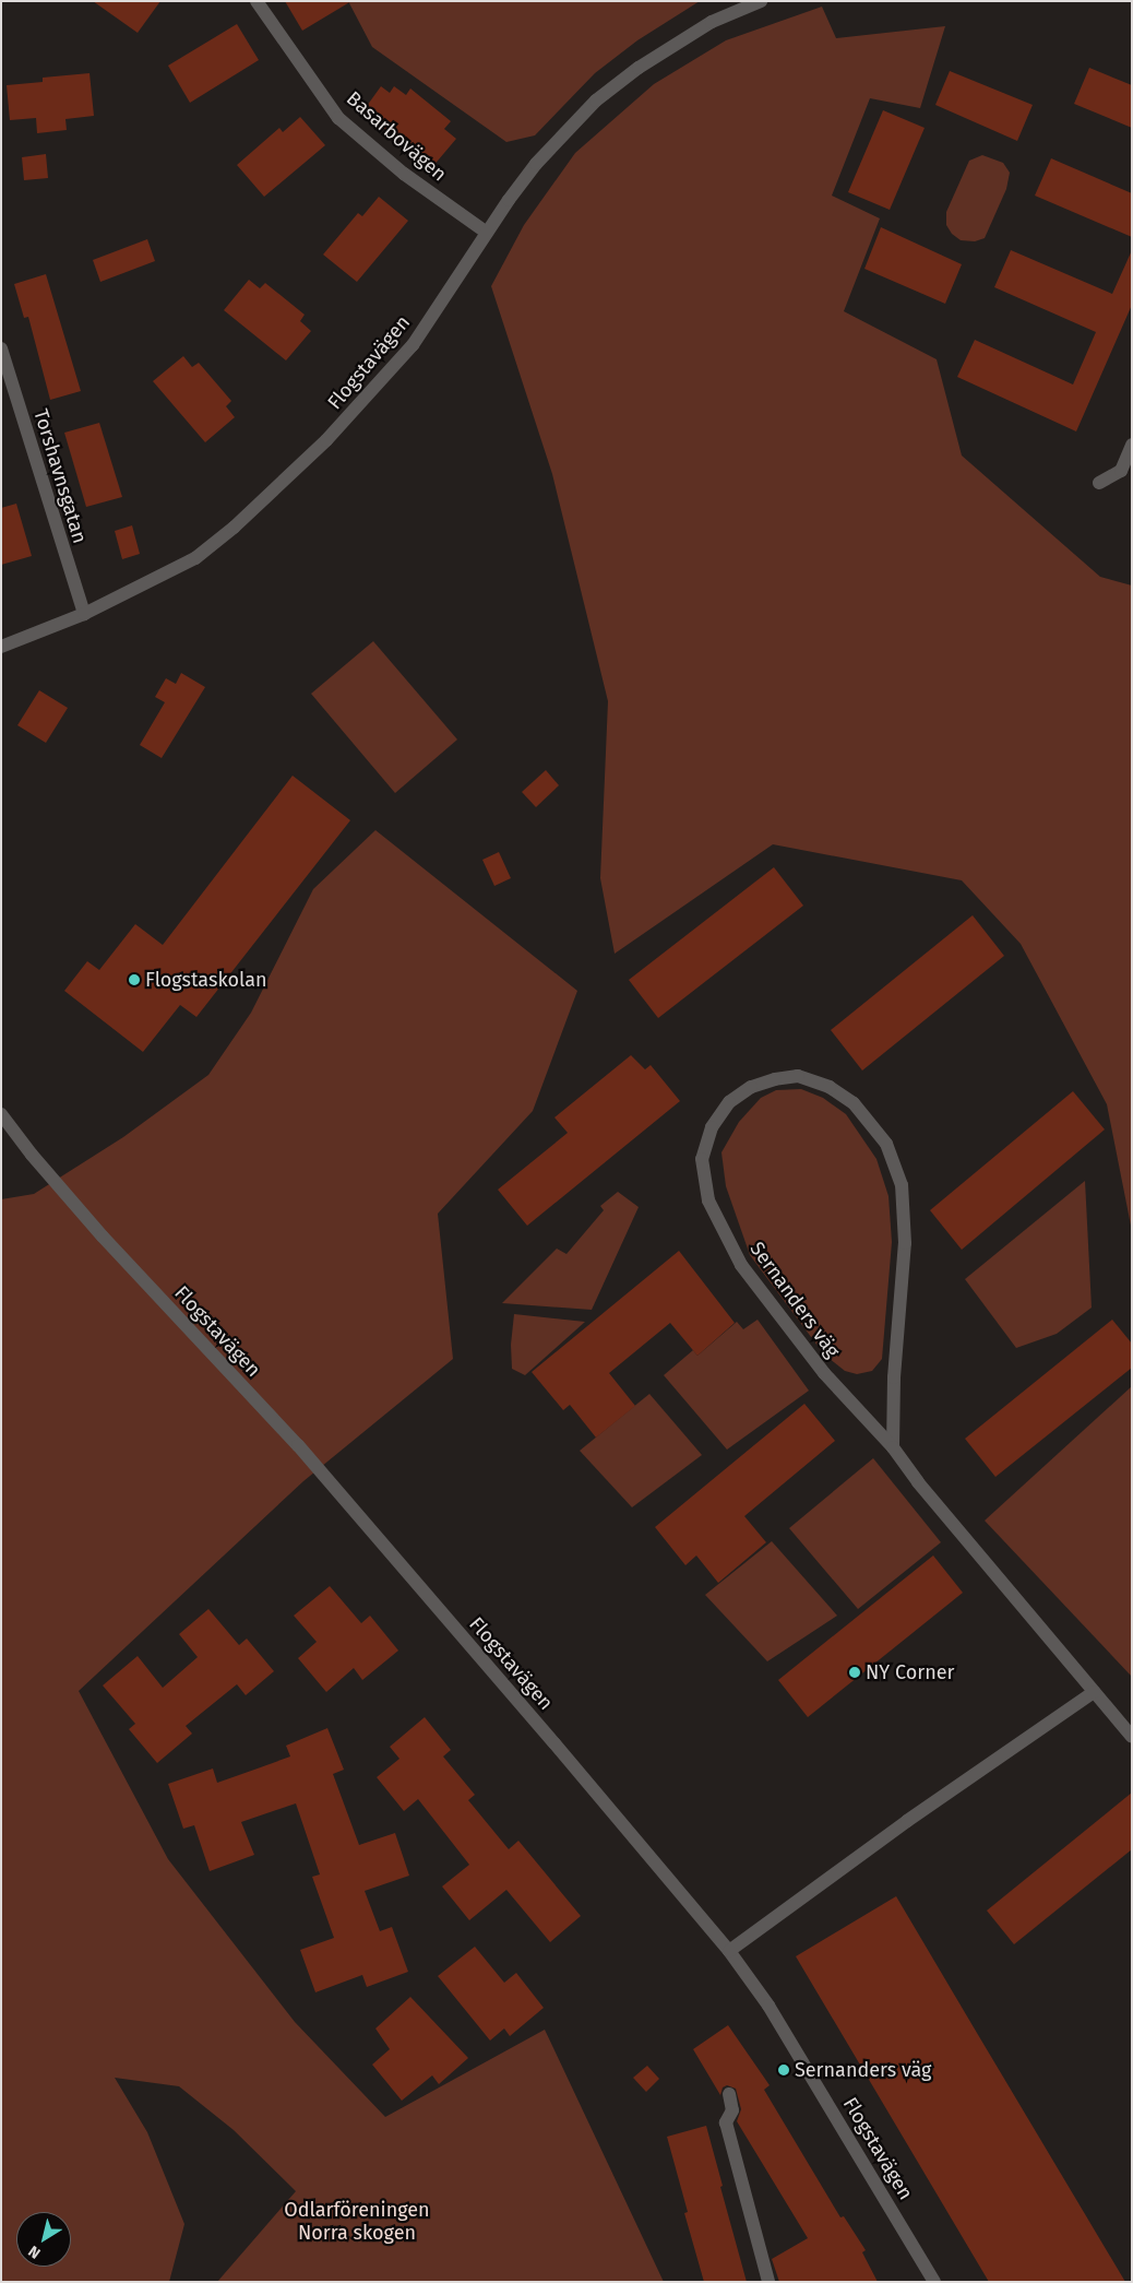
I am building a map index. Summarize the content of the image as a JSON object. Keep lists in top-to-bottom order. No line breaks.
{"streets":{"street":["Basarbovägen","Flogstavägen","Torshavnsgatan","Sernanders väg"]},"crossings":[["Basarbovägen","Flogstavägen"],["Flogstavägen","Torshavnsgatan"]],"parks":["Odlarföreningen Norra skogen"],"places":["Flogstaskolan","NY Corner","Sernanders väg"],"north":"bottom left"}
